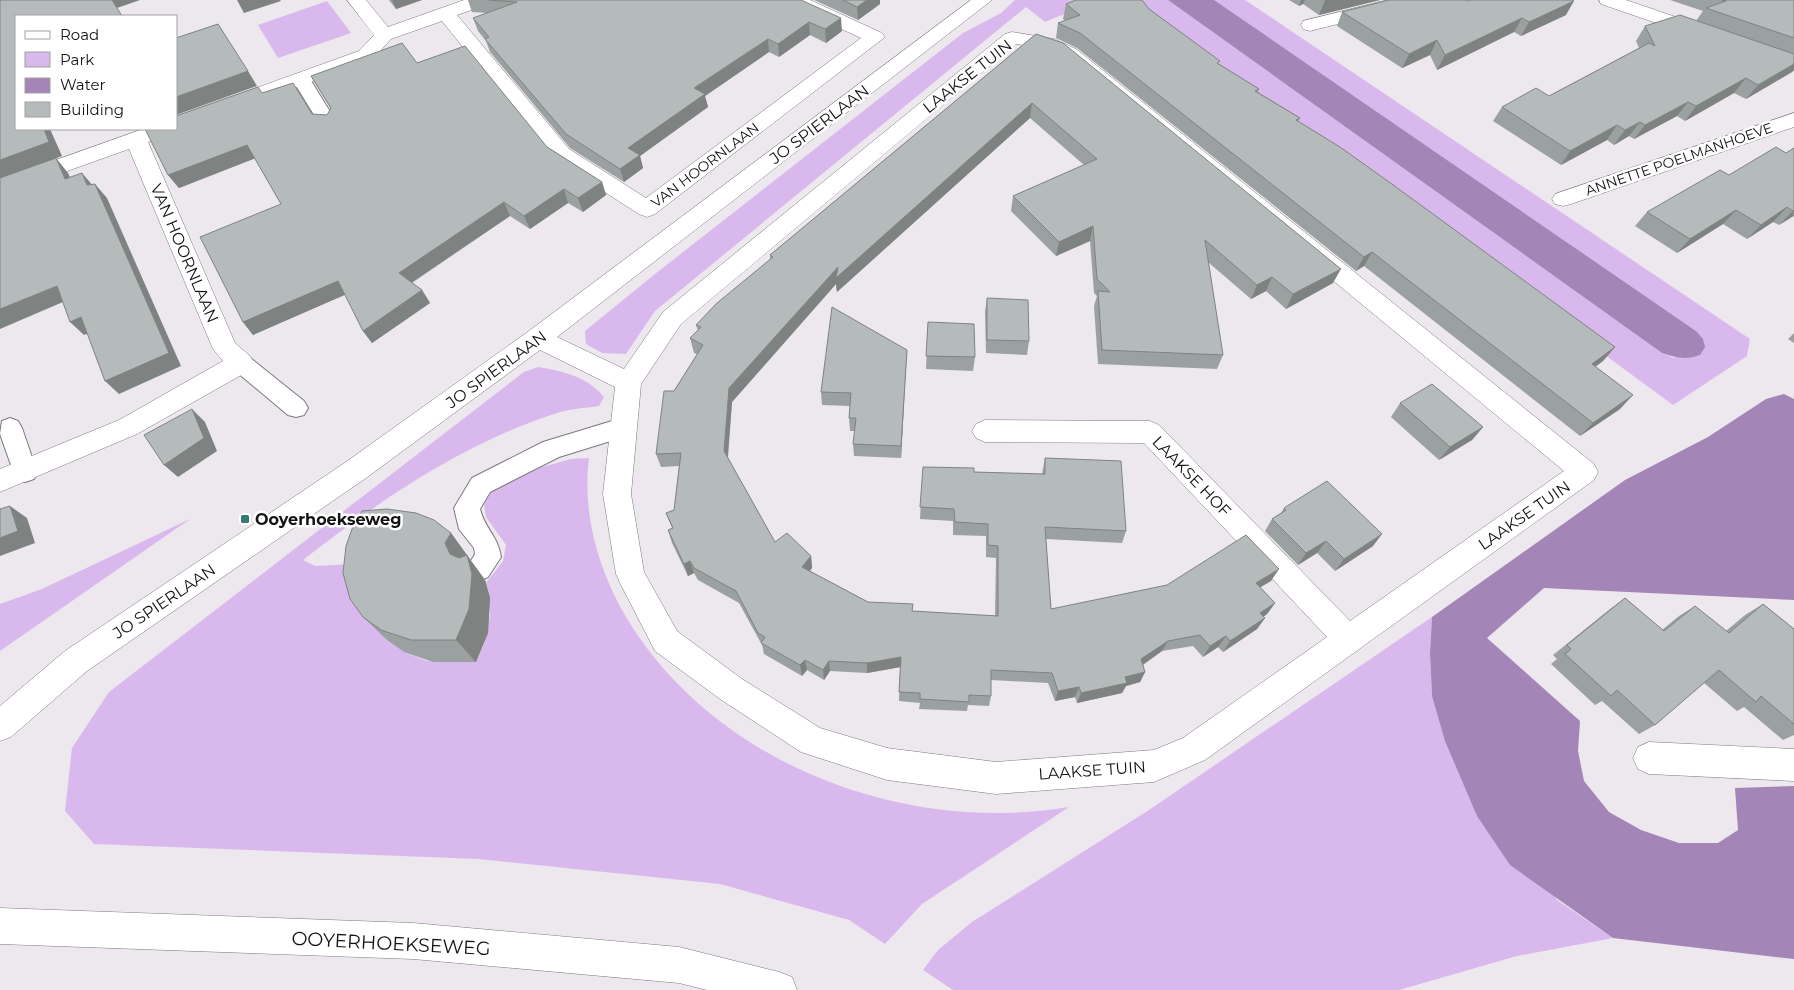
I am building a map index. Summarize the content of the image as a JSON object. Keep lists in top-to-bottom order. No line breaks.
{"streets":{"street":["LAAKSE TUIN","JO SPIERLAAN","ANNETTE POELMANHOEVE","VAN HOORNLAAN","LAAKSE HOF","OOYERHOEKSEWEG"]},"crossings":[["LAAKSE TUIN","LAAKSE HOF"]],"places":{"transit":["Ooyerhoekseweg"]},"legend":["Road","Park","Water","Building"]}
